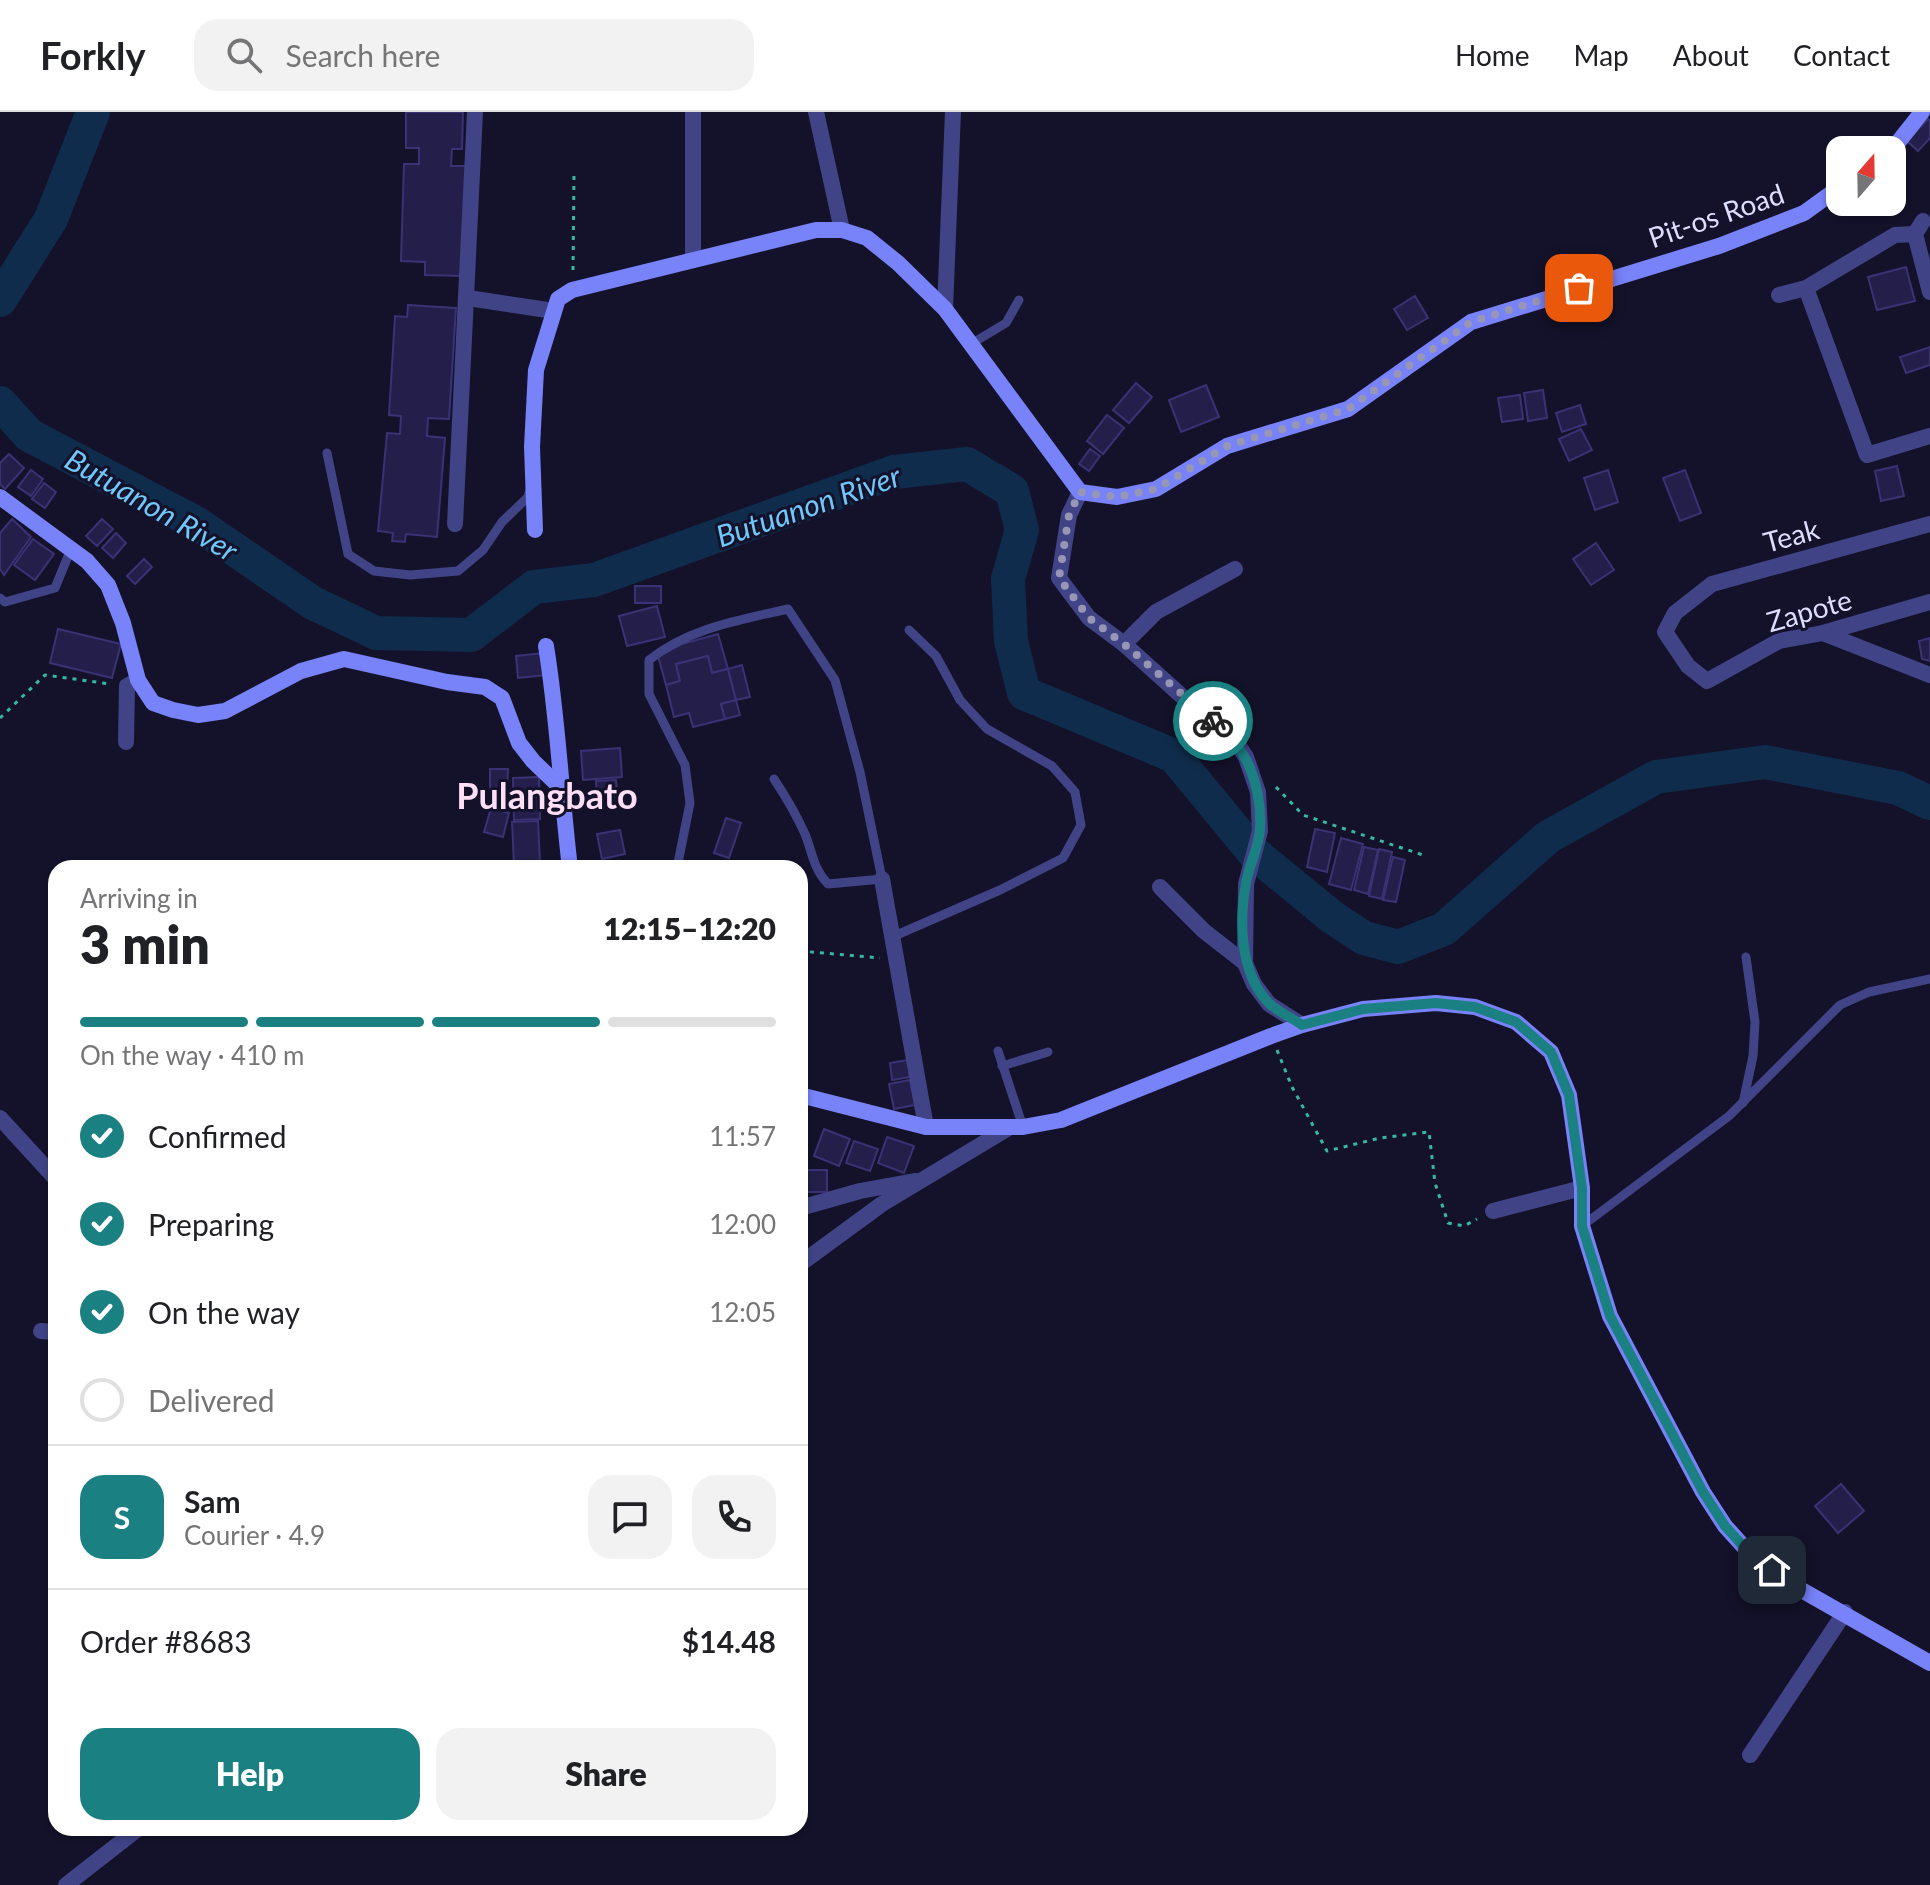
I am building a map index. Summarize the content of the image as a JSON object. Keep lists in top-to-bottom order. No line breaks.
{"streets":{"street":["Pit-os Road","Teak","Zapote"]},"crossings":[["Teak","Zapote"]],"districts":["Pulangbato"],"water":["Butuanon River"],"north":"top","page":{"header":"Forkly","search":"Search here","nav":["Home","Map","About","Contact"],"heading":["3 min","Arriving in","12:15–12:20"],"panel":["Sam","Courier · 4.9","Order #8683","$14.48"],"bar":"On the way · 410 m","list":[["Confirmed","11:57"],["Preparing","12:00"],["On the way","12:05"],"Delivered"],"round":"S","buttons":["Help","Share"]}}
